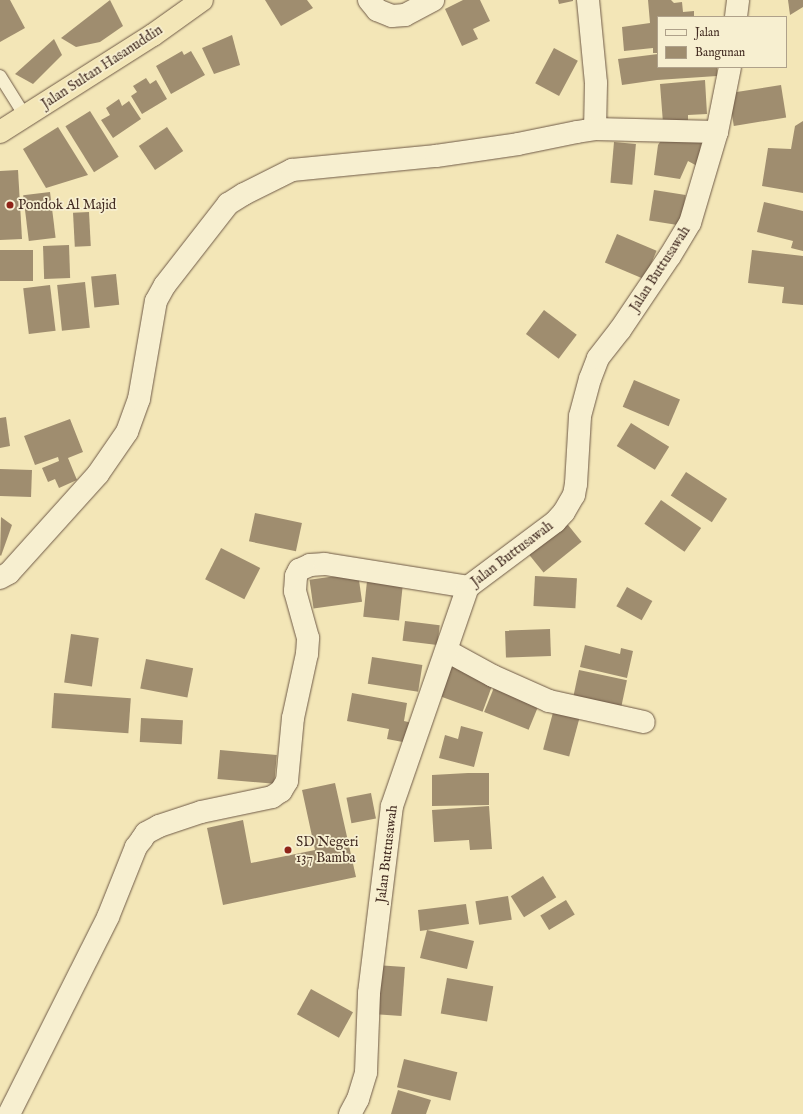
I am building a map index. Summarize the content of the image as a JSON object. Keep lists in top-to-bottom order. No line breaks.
{"streets":{"highway":["Jalan Sultan Hasanuddin"],"street":["Jalan Buttusawah"]},"places":["Pondok Al Majid","SD Negeri 137 Bamba"],"legend":["Jalan","Bangunan"]}
